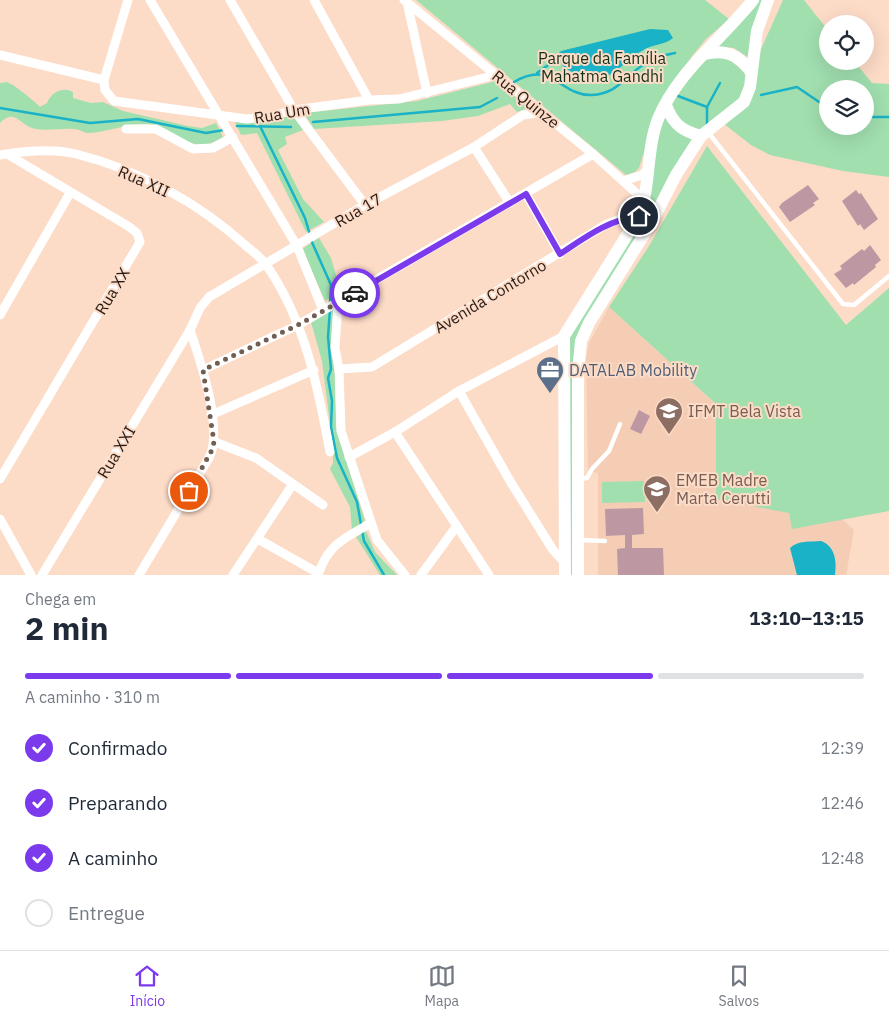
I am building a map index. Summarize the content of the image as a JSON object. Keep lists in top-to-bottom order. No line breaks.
{"streets":{"street":["Rua Quinze","Rua Um","Rua XII","Rua 17","Rua XX","Avenida Contorno","Rua XXI"]},"crossings":[["Rua Quinze","Rua Um"],["Rua Quinze","Rua 17"],["Rua XII","Rua 17"],["Rua XII","Rua XX"],["Rua 17","Rua XXI"]],"parks":["Parque da Família Mahatma Gandhi"],"places":{"office":["DATALAB Mobility"],"school or university":["IFMT Bela Vista","EMEB Madre Marta Cerutti"]},"page":{"heading":["2 min","Chega em","13:10–13:15"],"bar":"A caminho · 310 m","list":[["Confirmado","12:39"],["Preparando","12:46"],["A caminho","12:48"],"Entregue"],"tabs":["Início","Mapa","Salvos"]}}
